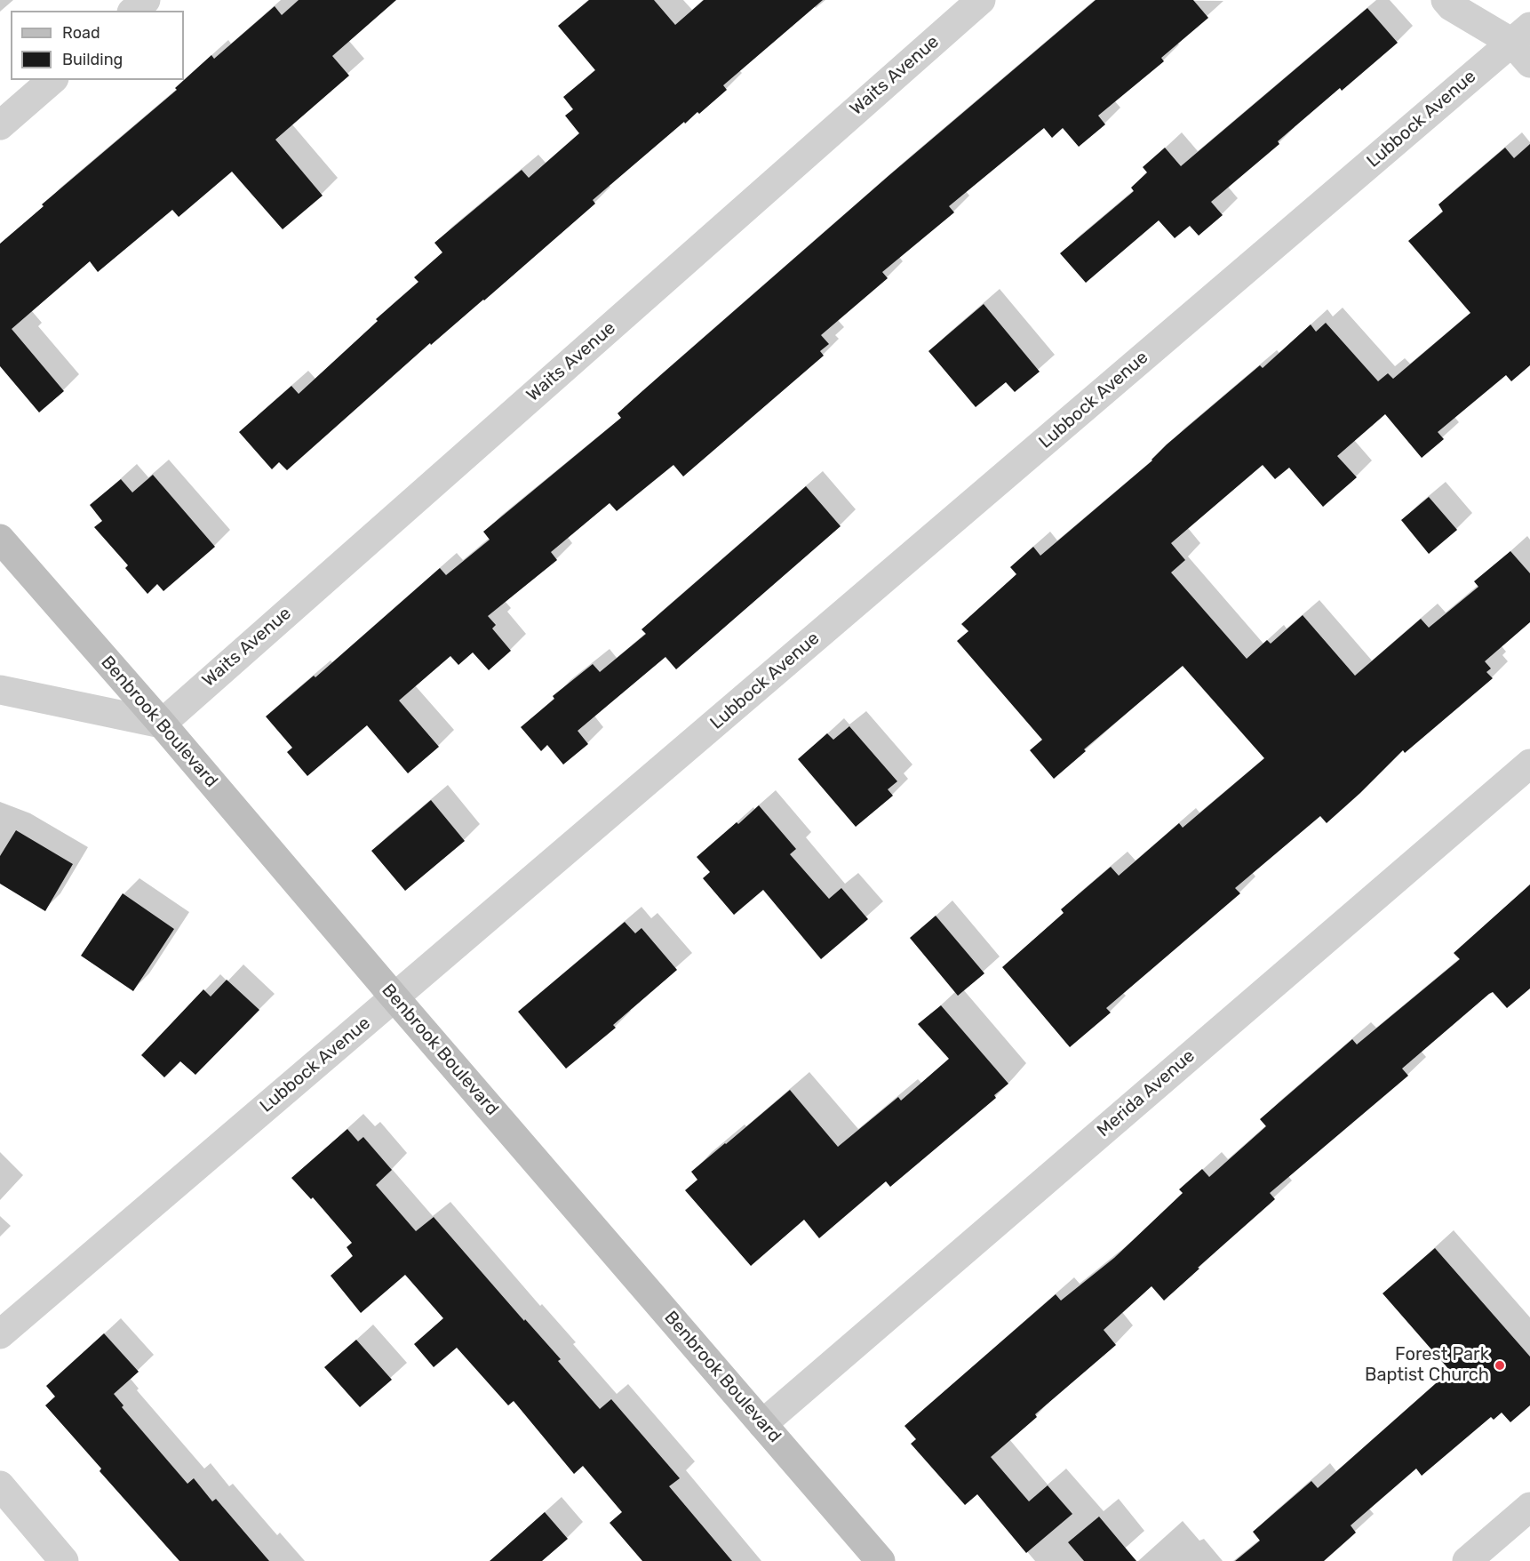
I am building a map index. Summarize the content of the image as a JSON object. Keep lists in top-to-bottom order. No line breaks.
{"streets":{"street":["Waits Avenue","Lubbock Avenue","Benbrook Boulevard","Merida Avenue"]},"crossings":[["Waits Avenue","Benbrook Boulevard"],["Lubbock Avenue","Benbrook Boulevard"],["Benbrook Boulevard","Merida Avenue"]],"places":["Forest Park Baptist Church"],"legend":["Road","Building"]}
